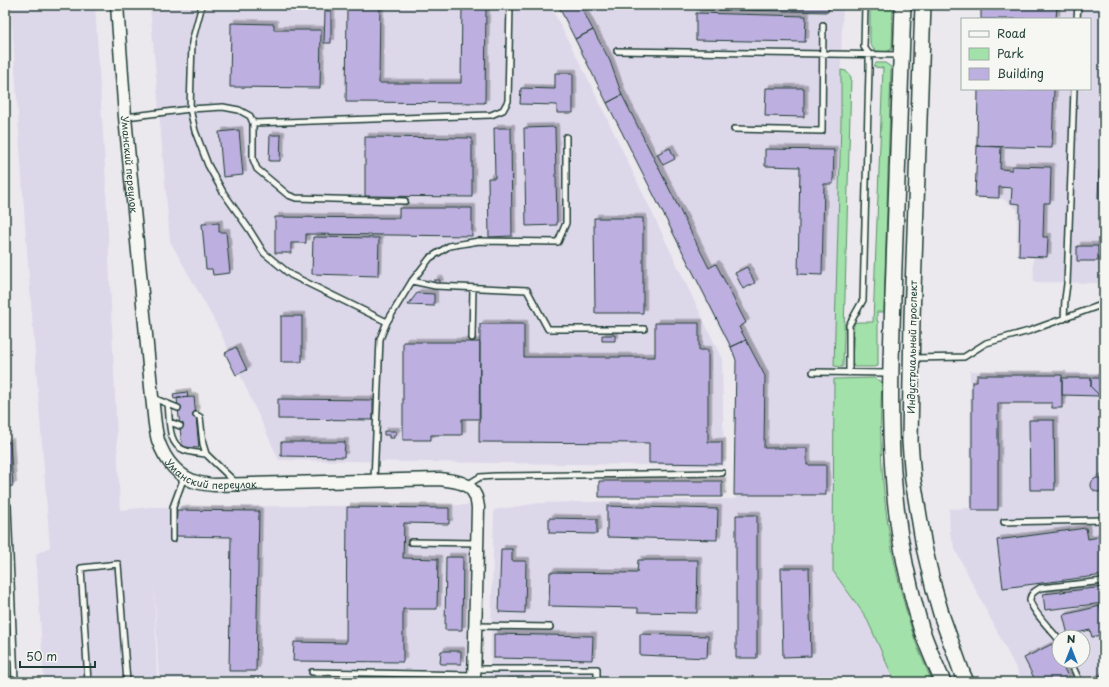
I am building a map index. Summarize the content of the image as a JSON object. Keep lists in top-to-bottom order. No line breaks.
{"streets":{"main road":["Индустриальный проспект"],"street":["Уманский переулок"]},"legend":["Road","Park","Building"],"scale_bar":"50 m","north":"top"}
